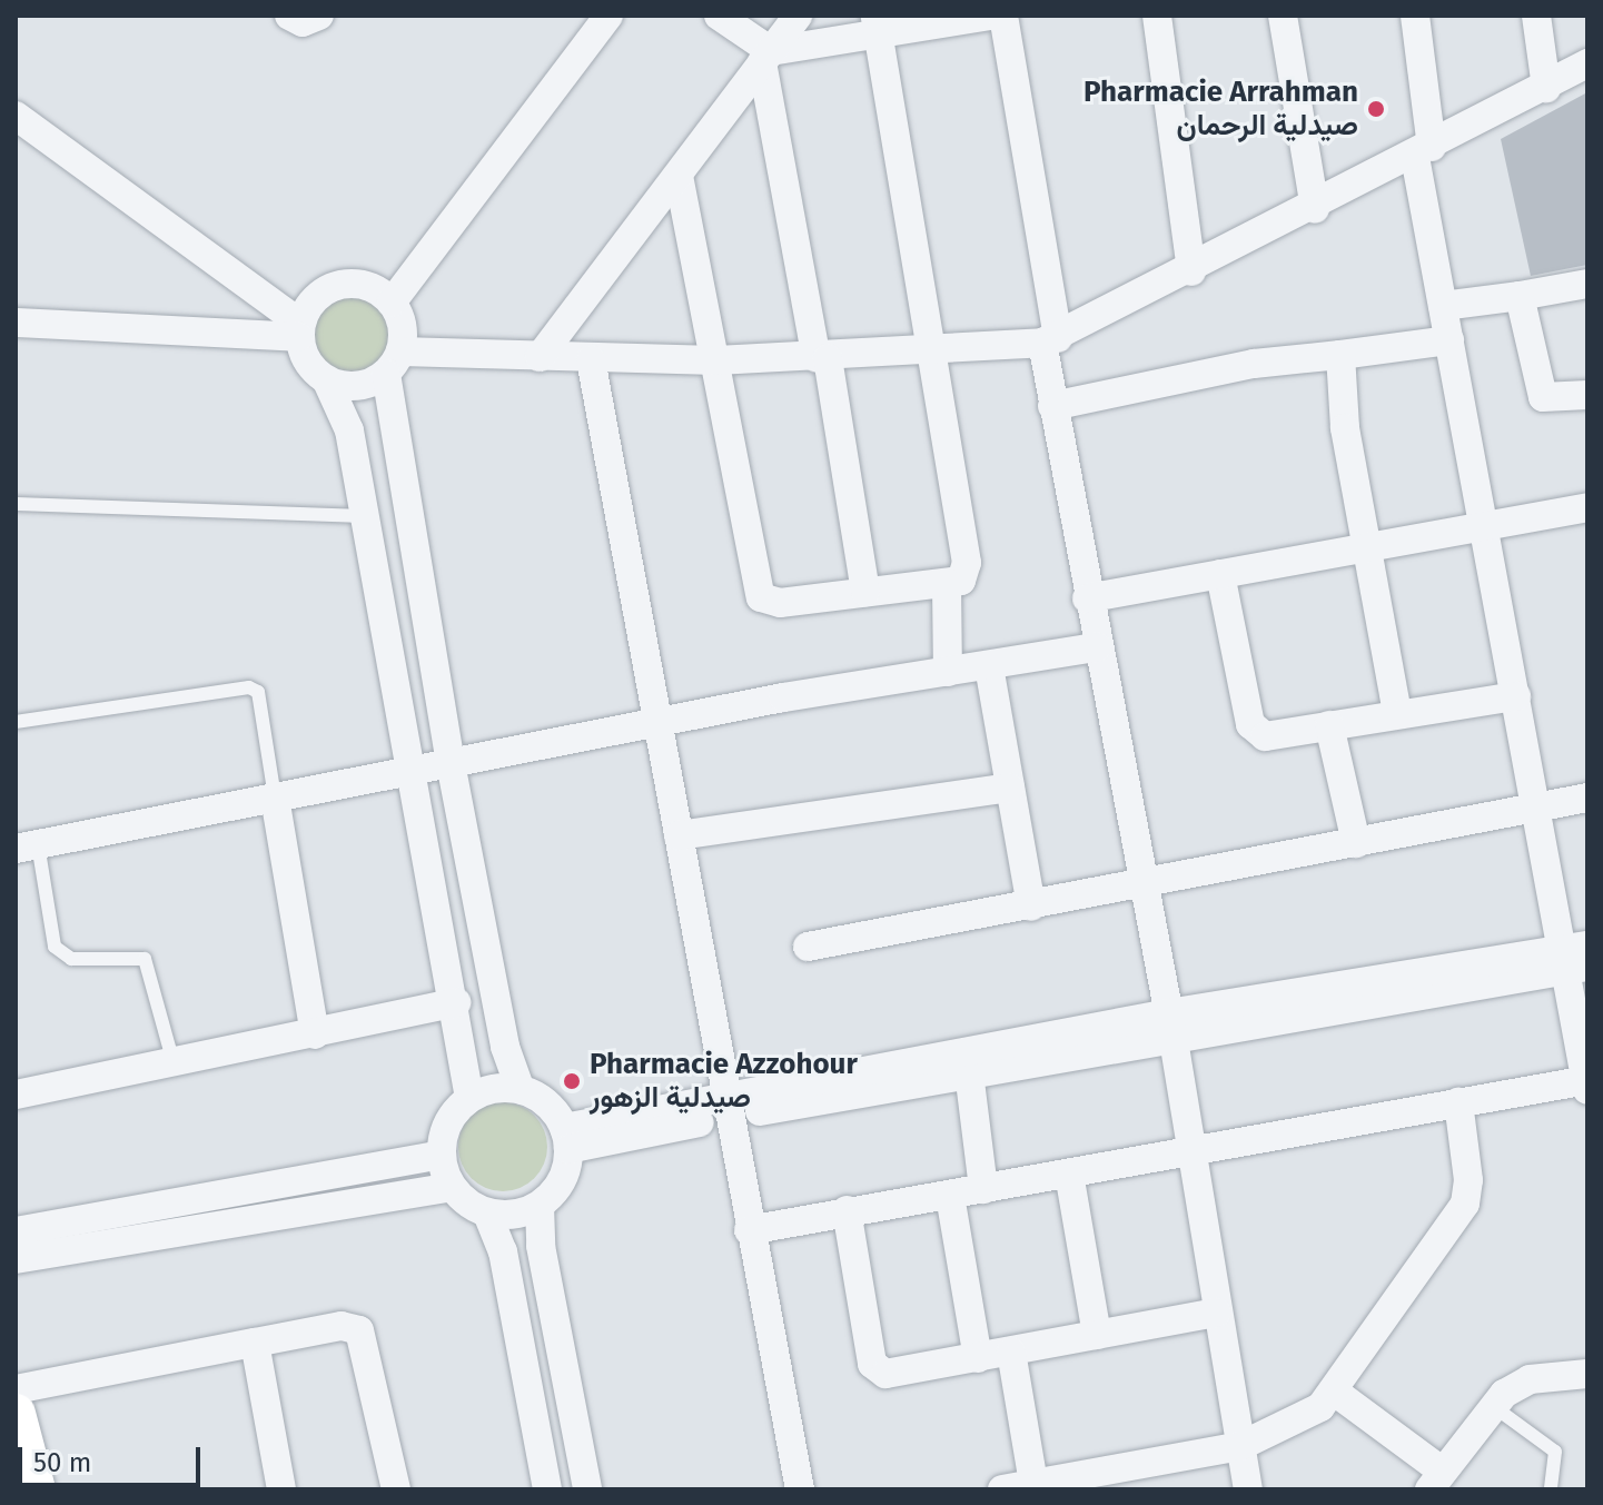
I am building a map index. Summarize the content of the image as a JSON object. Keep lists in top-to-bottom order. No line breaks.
{"places":["Pharmacie Arrahman صيدلية الرحمان","Pharmacie Azzohour صيدلية الزهور"],"scale_bar":"50 m"}
